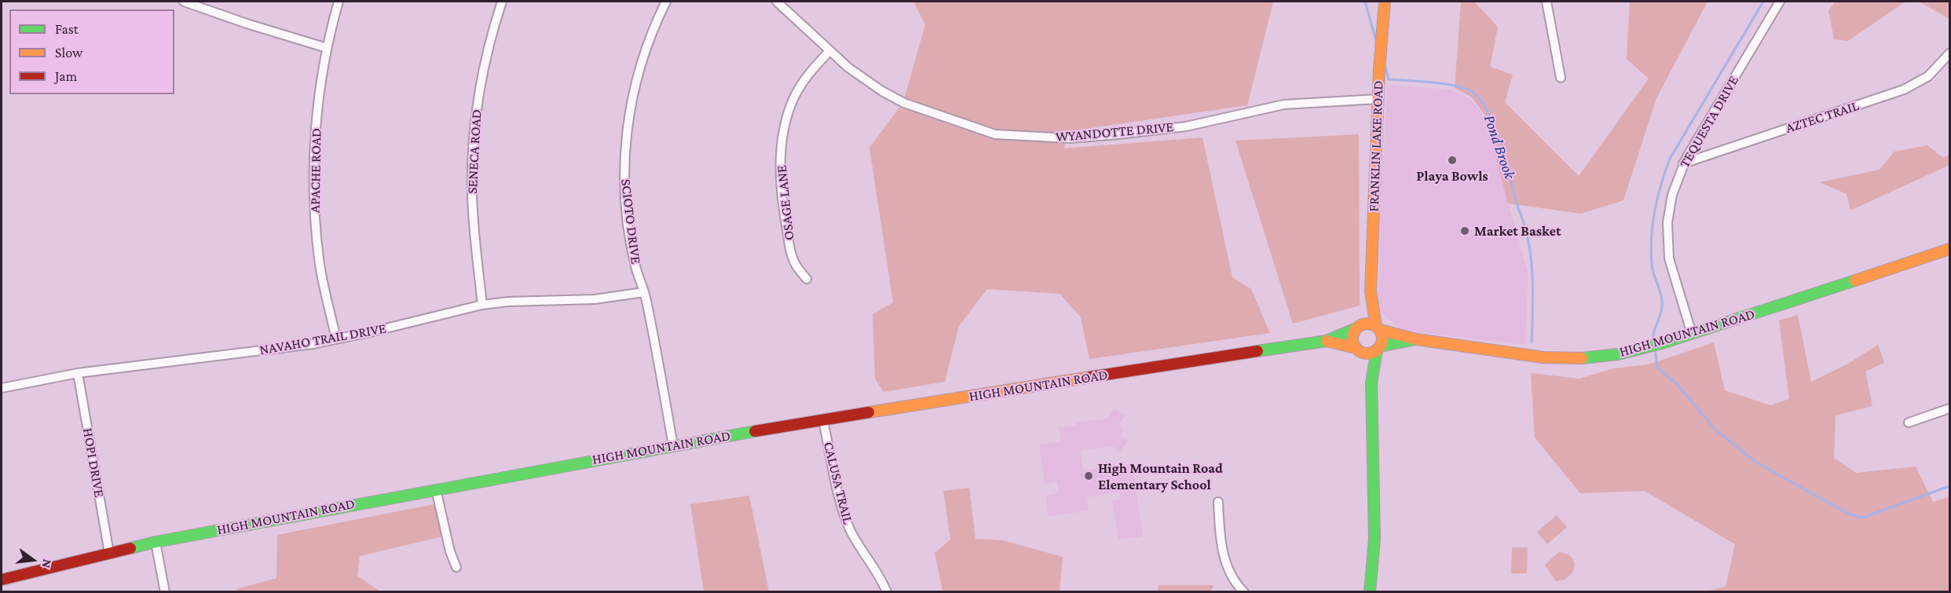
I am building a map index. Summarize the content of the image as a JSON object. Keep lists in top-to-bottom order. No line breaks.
{"streets":{"main road":["FRANKLIN LAKE ROAD","HIGH MOUNTAIN ROAD"],"street":["AZTEC TRAIL","TEQUESTA DRIVE","WYANDOTTE DRIVE","SENECA ROAD","APACHE ROAD","OSAGE LANE","SCIOTO DRIVE","NAVAHO TRAIL DRIVE","HOPI DRIVE","CALUSA TRAIL"]},"crossings":[["AZTEC TRAIL","TEQUESTA DRIVE"],["TEQUESTA DRIVE","HIGH MOUNTAIN ROAD"],["WYANDOTTE DRIVE","FRANKLIN LAKE ROAD"],["WYANDOTTE DRIVE","OSAGE LANE"],["FRANKLIN LAKE ROAD","HIGH MOUNTAIN ROAD"],["SENECA ROAD","NAVAHO TRAIL DRIVE"],["APACHE ROAD","NAVAHO TRAIL DRIVE"],["SCIOTO DRIVE","HIGH MOUNTAIN ROAD"],["SCIOTO DRIVE","NAVAHO TRAIL DRIVE"],["HIGH MOUNTAIN ROAD","HOPI DRIVE"],["HIGH MOUNTAIN ROAD","CALUSA TRAIL"],["NAVAHO TRAIL DRIVE","HOPI DRIVE"]],"water":["Pond Brook"],"places":["Playa Bowls","Market Basket","High Mountain Road Elementary School"],"legend":["Fast","Slow","Jam"],"north":"right"}
